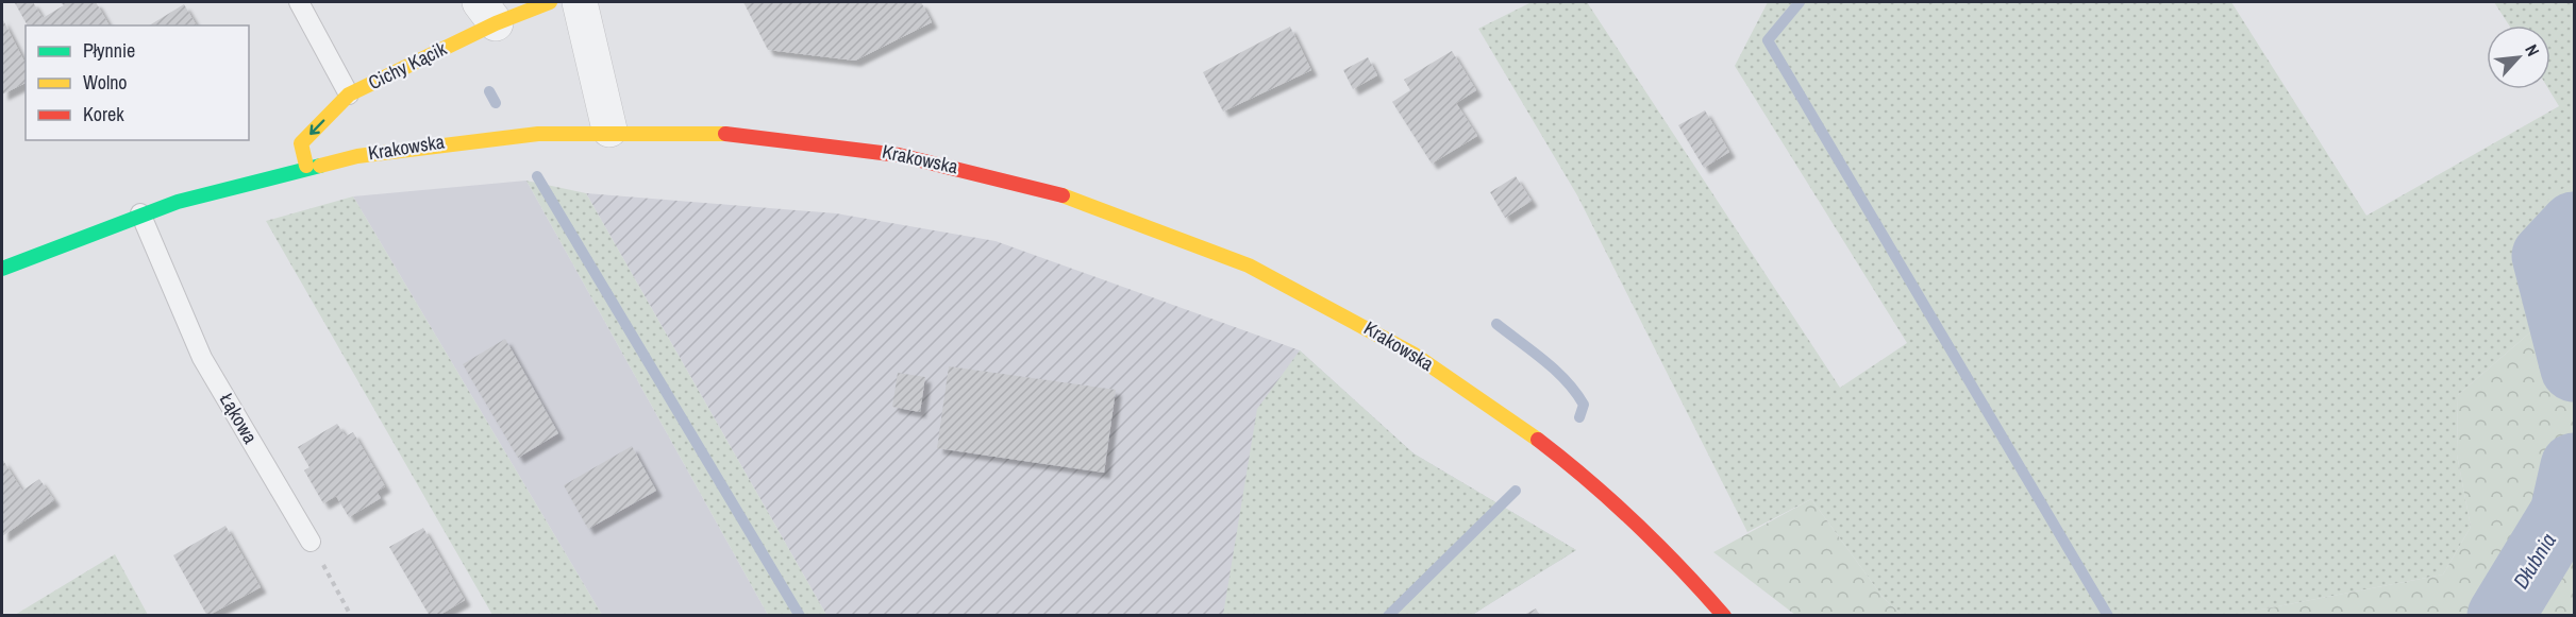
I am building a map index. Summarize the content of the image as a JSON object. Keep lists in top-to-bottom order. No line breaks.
{"streets":{"main road":["Cichy Kącik","Krakowska"],"lane":["Łąkowa"]},"crossings":[["Cichy Kącik","Krakowska"],["Krakowska","Łąkowa"]],"water":["Dłubnia"],"legend":["Płynnie","Wolno","Korek"],"north":"top right"}
